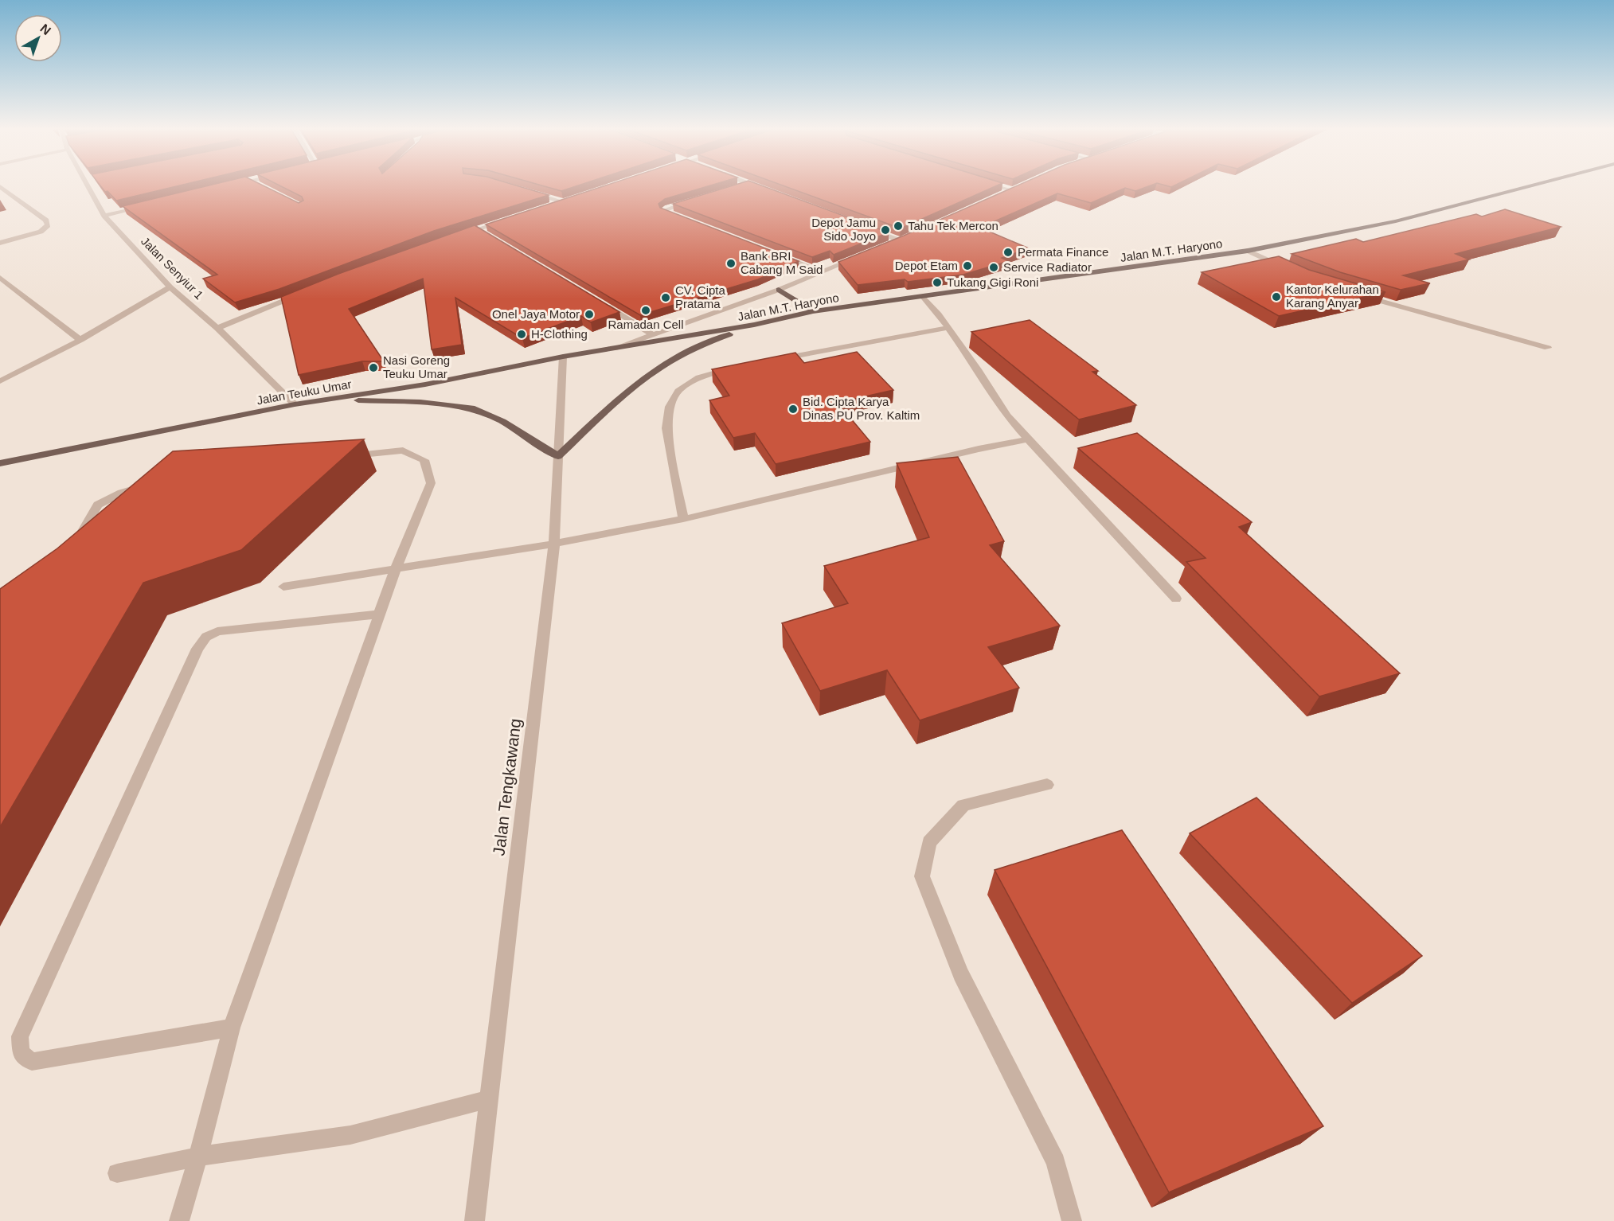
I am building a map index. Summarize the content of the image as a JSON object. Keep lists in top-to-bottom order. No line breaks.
{"streets":{"main road":["Jalan M.T. Haryono","Jalan Teuku Umar"],"street":["Jalan Senyiur 1","Jalan Tengkawang"]},"crossings":[["Jalan M.T. Haryono","Jalan Teuku Umar"],["Jalan Senyiur 1","Jalan Teuku Umar"],["Jalan Teuku Umar","Jalan Tengkawang"]],"places":["Tahu Tek Mercon","Depot Jamu Sido Joyo","Permata Finance","Bank BRI Cabang M Said","Depot Etam","Service Radiator","Tukang Gigi Roni","Kantor Kelurahan Karang Anyar","CV. Cipta Pratama","Ramadan Cell","Onel Jaya Motor","H-Clothing","Nasi Goreng Teuku Umar","Bid. Cipta Karya Dinas PU Prov. Kaltim"],"north":"top right"}
